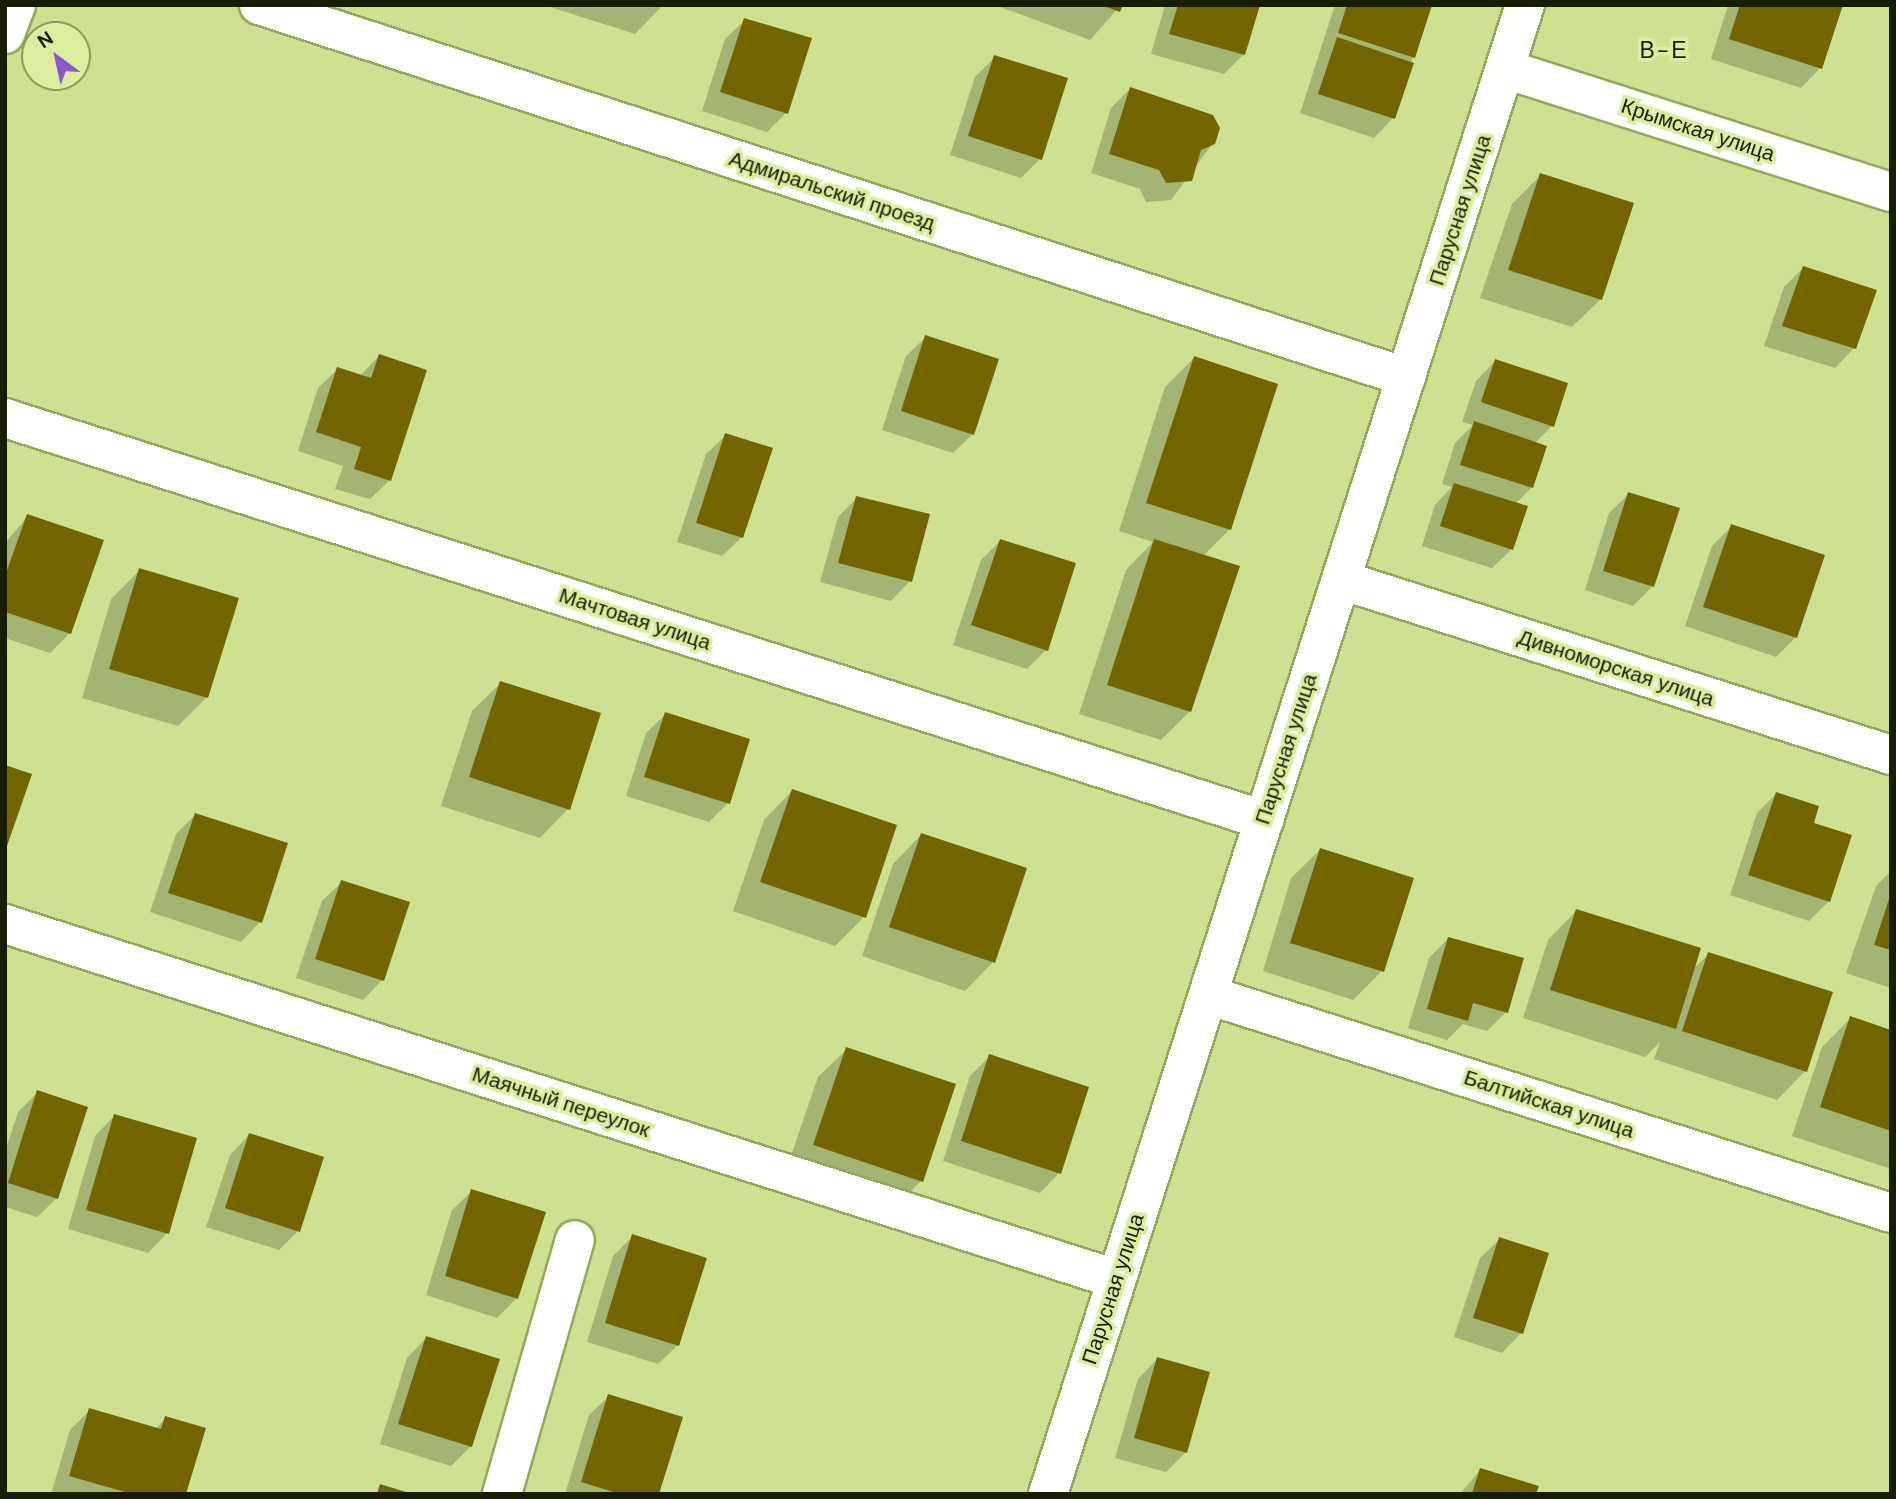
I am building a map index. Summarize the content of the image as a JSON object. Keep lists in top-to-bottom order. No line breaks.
{"streets":{"street":["Крымская улица","Адмиральский проезд","Парусная улица","Мачтовая улица","Дивноморская улица","Маячный переулок","Балтийская улица"]},"crossings":[["Крымская улица","Парусная улица"],["Адмиральский проезд","Парусная улица"],["Парусная улица","Мачтовая улица"],["Парусная улица","Дивноморская улица"],["Парусная улица","Маячный переулок"],["Парусная улица","Балтийская улица"]],"districts":["В-Е"],"north":"top left"}
